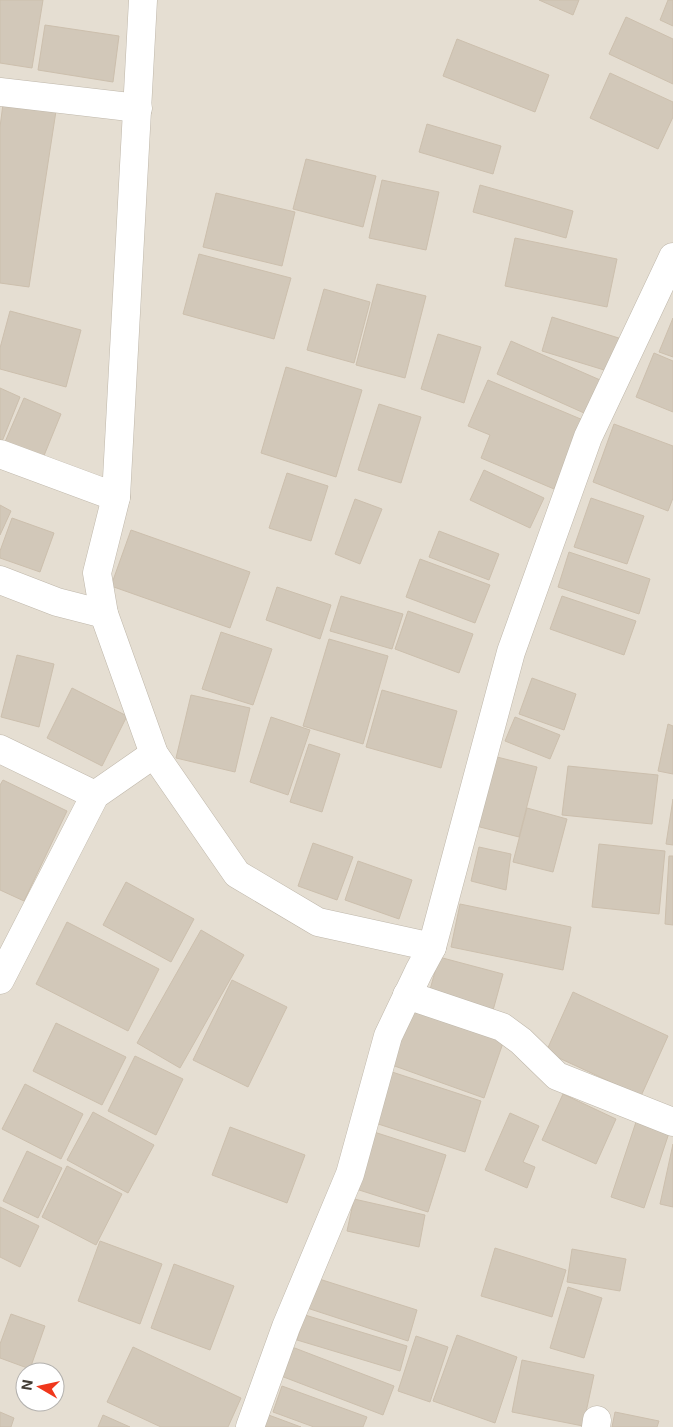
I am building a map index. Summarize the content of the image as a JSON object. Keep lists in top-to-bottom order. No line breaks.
{"north":"left"}
